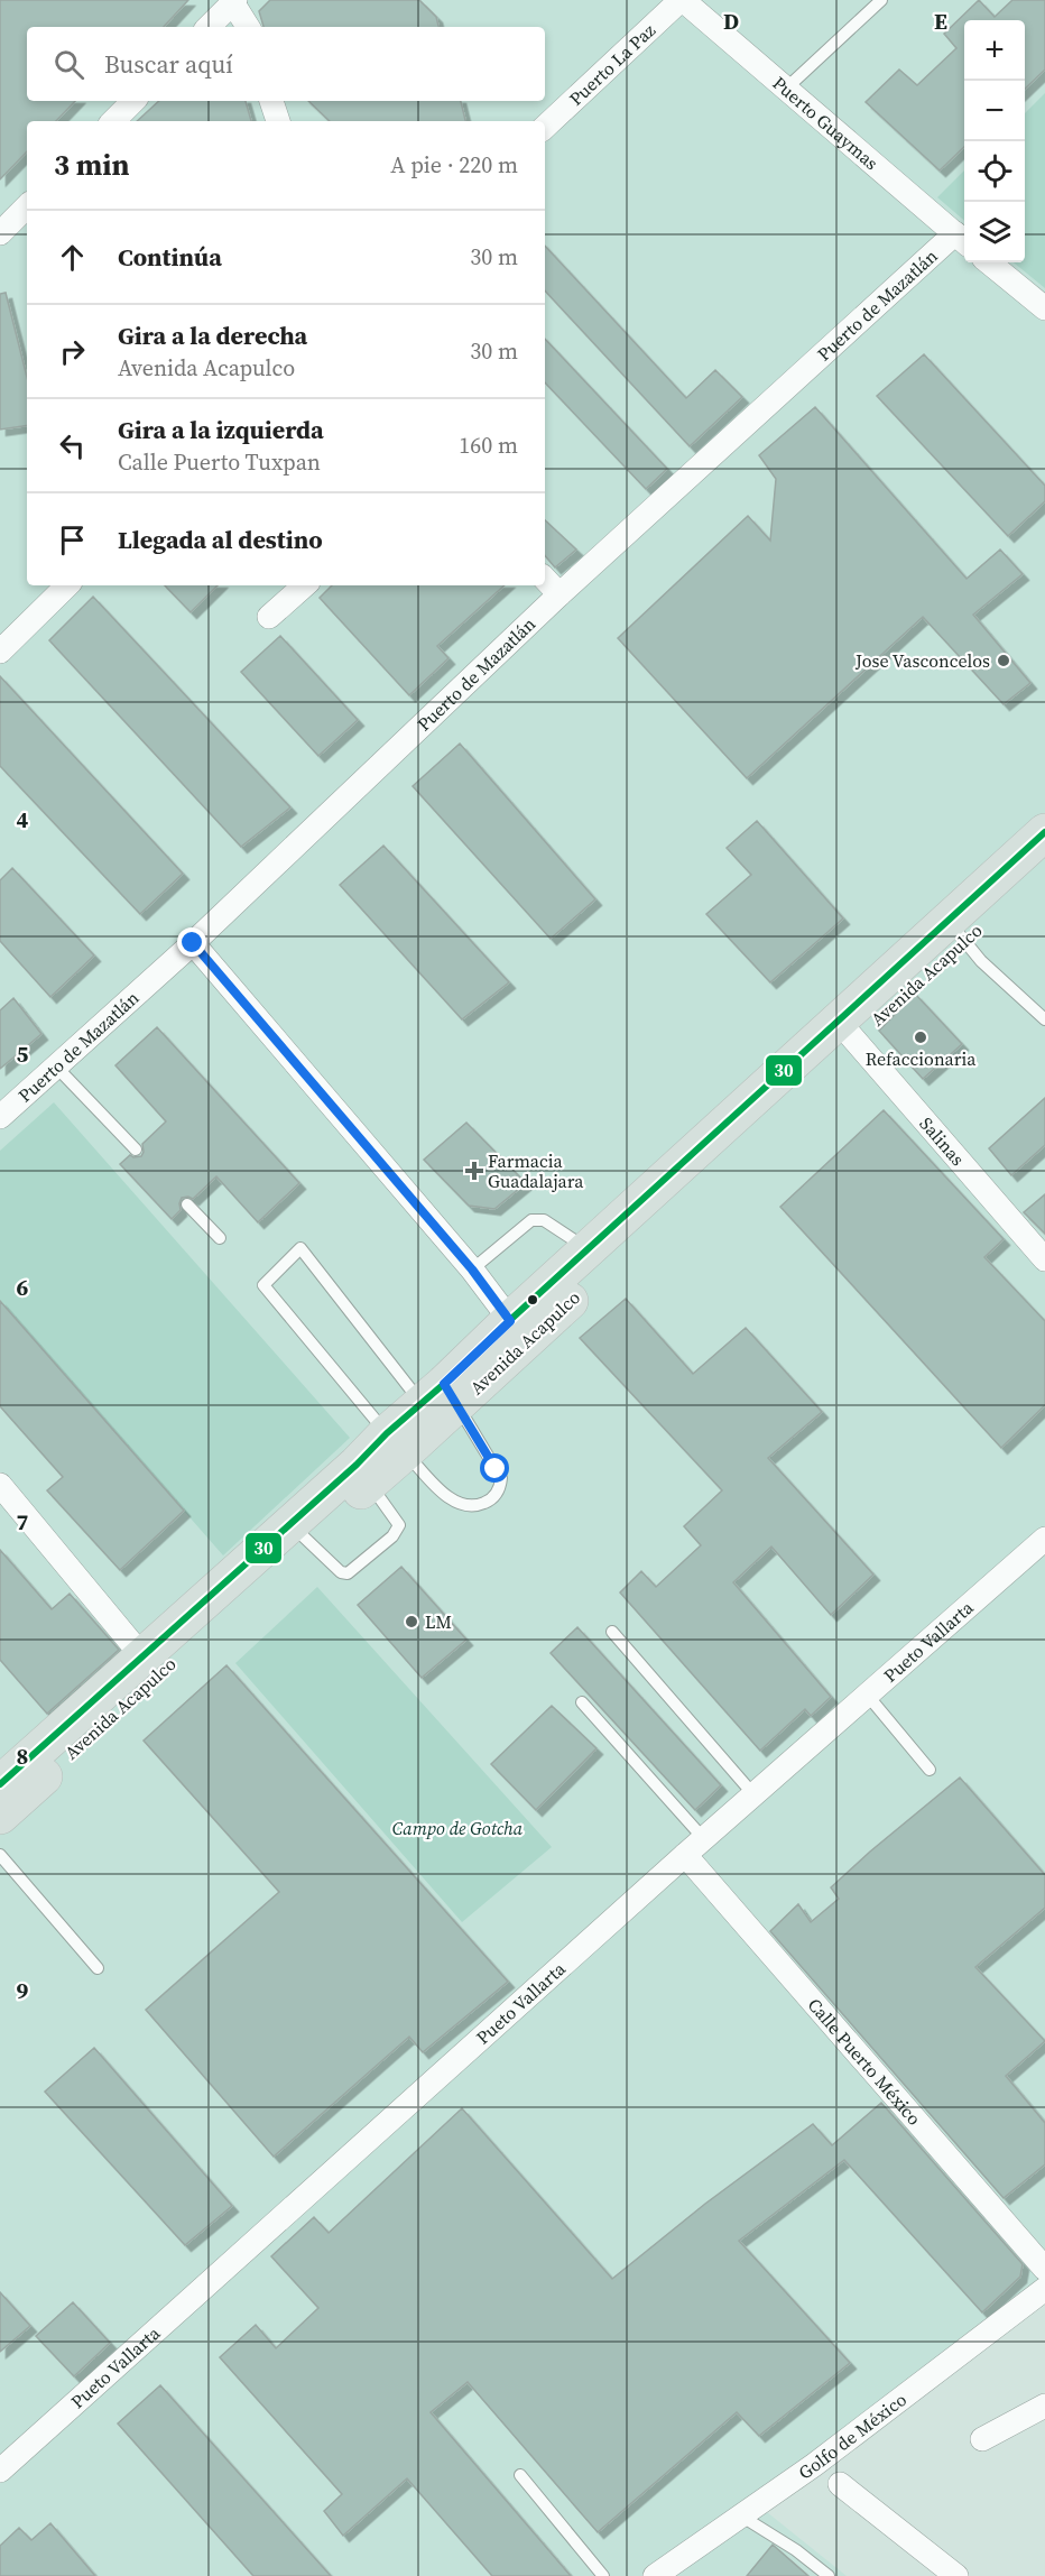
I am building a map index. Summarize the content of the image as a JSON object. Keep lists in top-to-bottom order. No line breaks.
{"streets":{"main road":["Avenida Acapulco"],"street":["Puerto La Paz","Puerto Guaymas","Puerto de Mazatlán","Salinas","Pueto Vallarta","Calle Puerto México","Golfo de México"]},"crossings":[["Puerto La Paz","Puerto Guaymas"],["Puerto Guaymas","Puerto de Mazatlán"],["Avenida Acapulco","Salinas"],["Pueto Vallarta","Calle Puerto México"]],"parks":["Campo de Gotcha"],"places":{"other":["Jose Vasconcelos","Refaccionaria","LM"],"health":["Farmacia Guadalajara"]},"lines":["transit line 30"],"page":{"map_buttons":["+","−"],"search":"Buscar aquí","heading":["3 min","A pie · 220 m"],"list":[["Continúa","30 m"],["Gira a la derecha","Avenida Acapulco","30 m"],["Gira a la izquierda","Calle Puerto Tuxpan","160 m"],"Llegada al destino"]},"grid":{"columns":["D","E"],"rows":["4","5","6","7","8","9"]}}
